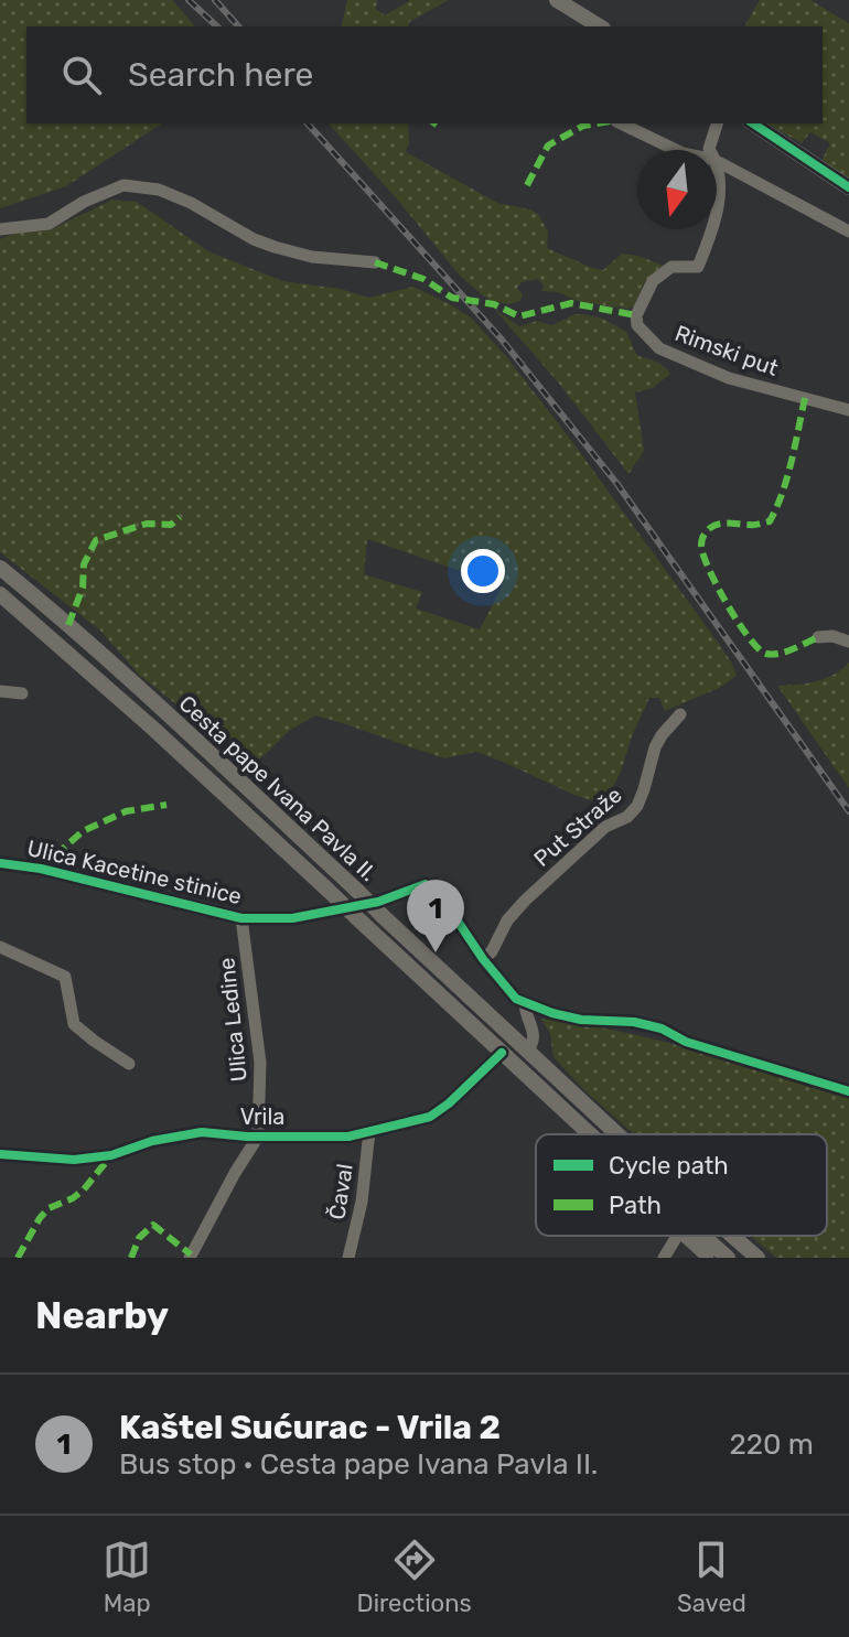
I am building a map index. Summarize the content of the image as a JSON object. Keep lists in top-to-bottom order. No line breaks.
{"streets":{"main road":["Cesta pape Ivana Pavla II."],"street":["Rimski put","Put Straže","Ulica Kacetine stinice","Ulica Ledine","Vrila","Čaval"]},"crossings":[["Cesta pape Ivana Pavla II.","Vrila"],["Put Straže","Ulica Kacetine stinice"],["Ulica Kacetine stinice","Ulica Ledine"],["Ulica Ledine","Vrila"],["Vrila","Čaval"]],"legend":["Cycle path","Path"],"north":"bottom","page":{"search":"Search here","pins":"1","heading":"Nearby","list":[{"mark":"1","name":"Kaštel Sućurac - Vrila 2","note":"Bus stop · Cesta pape Ivana Pavla II.","value":"220 m"}],"nav":["Map","Directions","Saved"]}}
